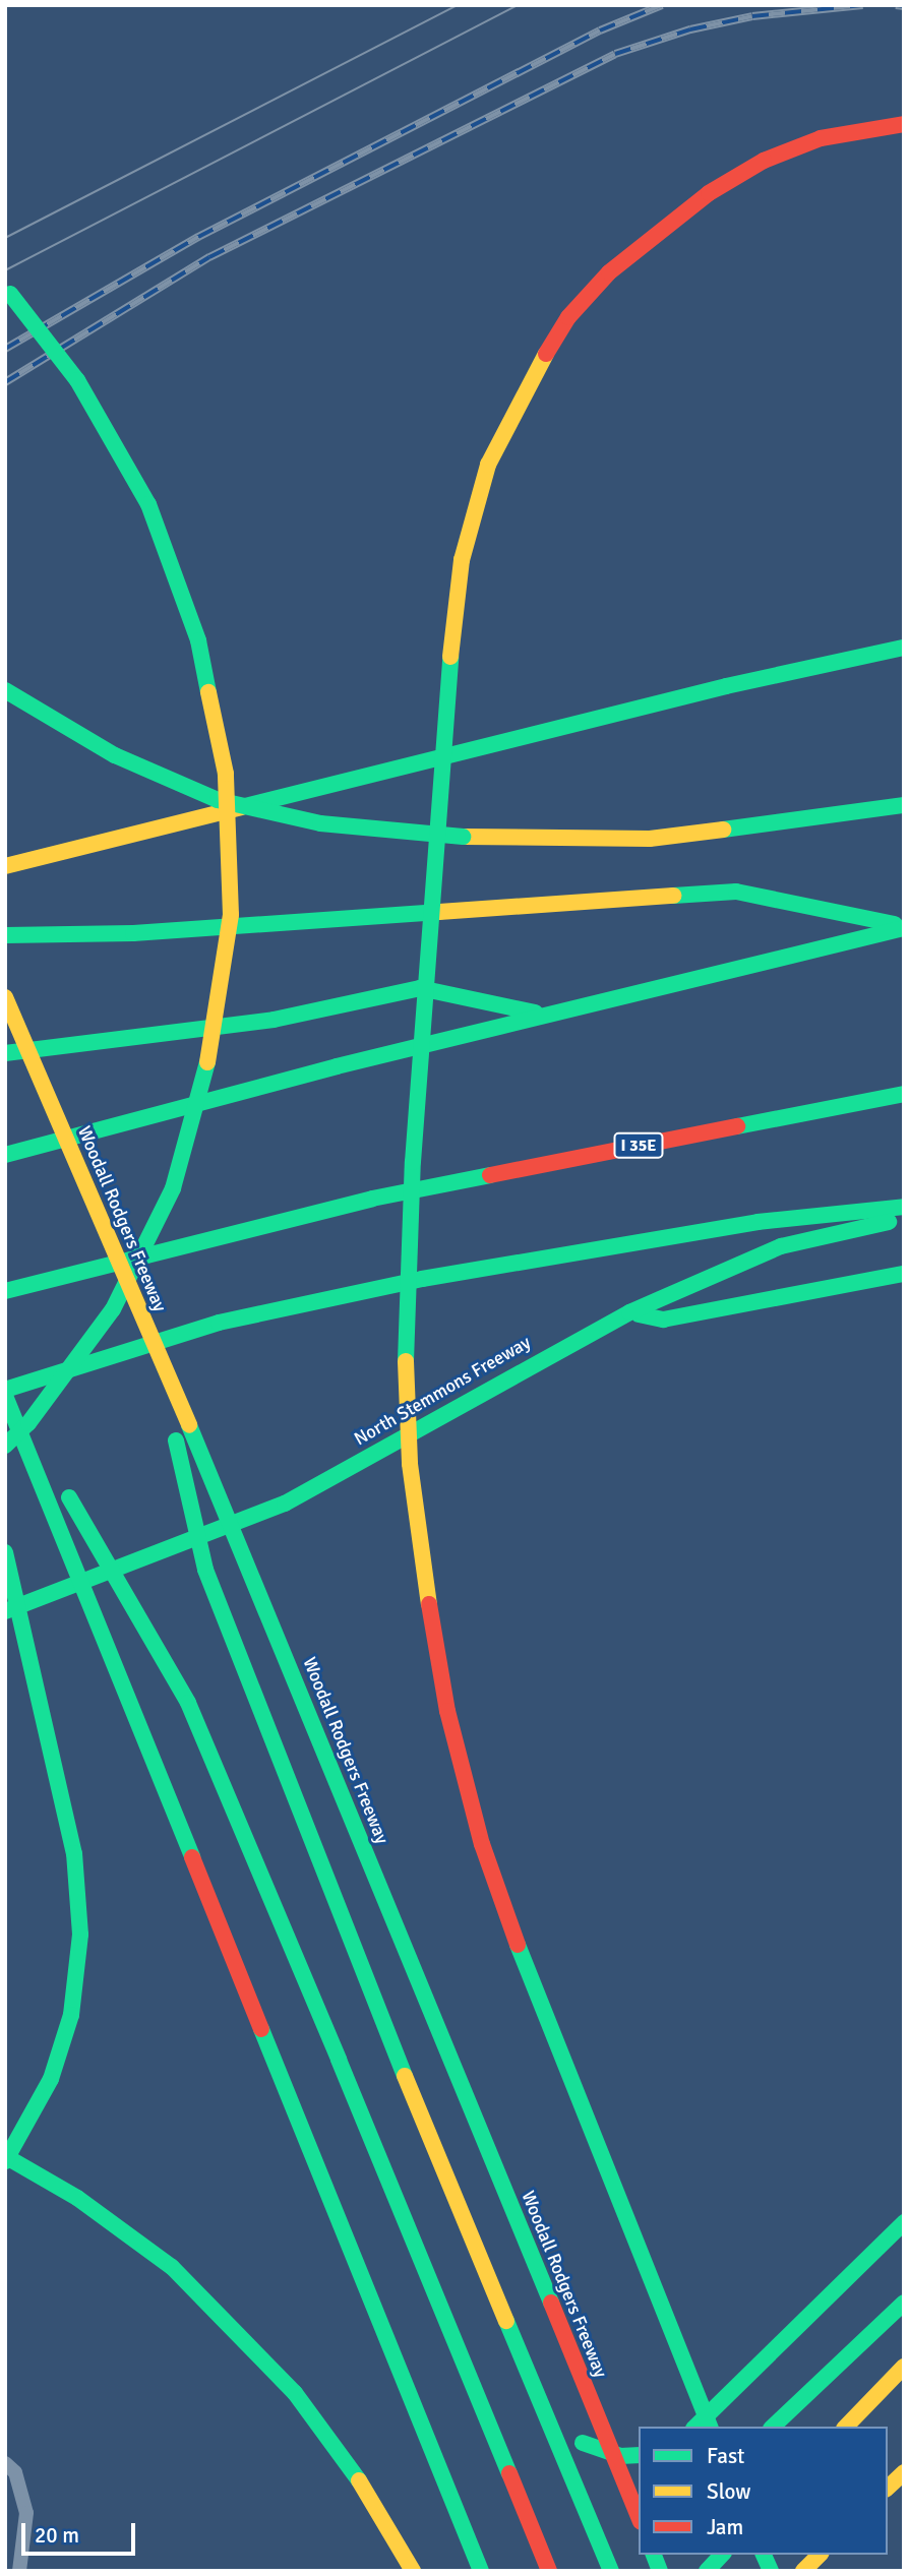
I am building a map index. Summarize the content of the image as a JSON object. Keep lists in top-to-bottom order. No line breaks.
{"streets":{"main road":["I 35E","Woodall Rodgers Freeway","North Stemmons Freeway"]},"legend":["Fast","Slow","Jam"],"scale_bar":"20 m"}
